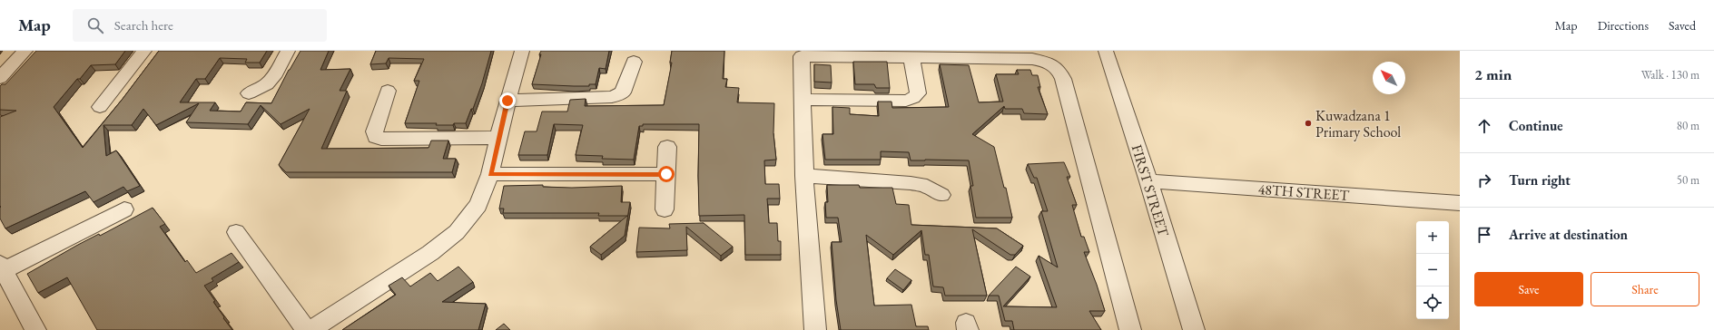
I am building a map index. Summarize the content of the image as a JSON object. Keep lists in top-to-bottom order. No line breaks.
{"streets":{"street":["FIRST STREET","48TH STREET"]},"crossings":[["FIRST STREET","48TH STREET"]],"places":["Kuwadzana 1 Primary School"],"north":"top left","page":{"header":"Map","search":"Search here","nav":["Map","Directions","Saved"],"heading":["2 min","Walk · 130 m"],"list":[["Continue","80 m"],["Turn right","50 m"],"Arrive at destination"],"map_buttons":["+","−"],"buttons":["Save","Share"]}}
